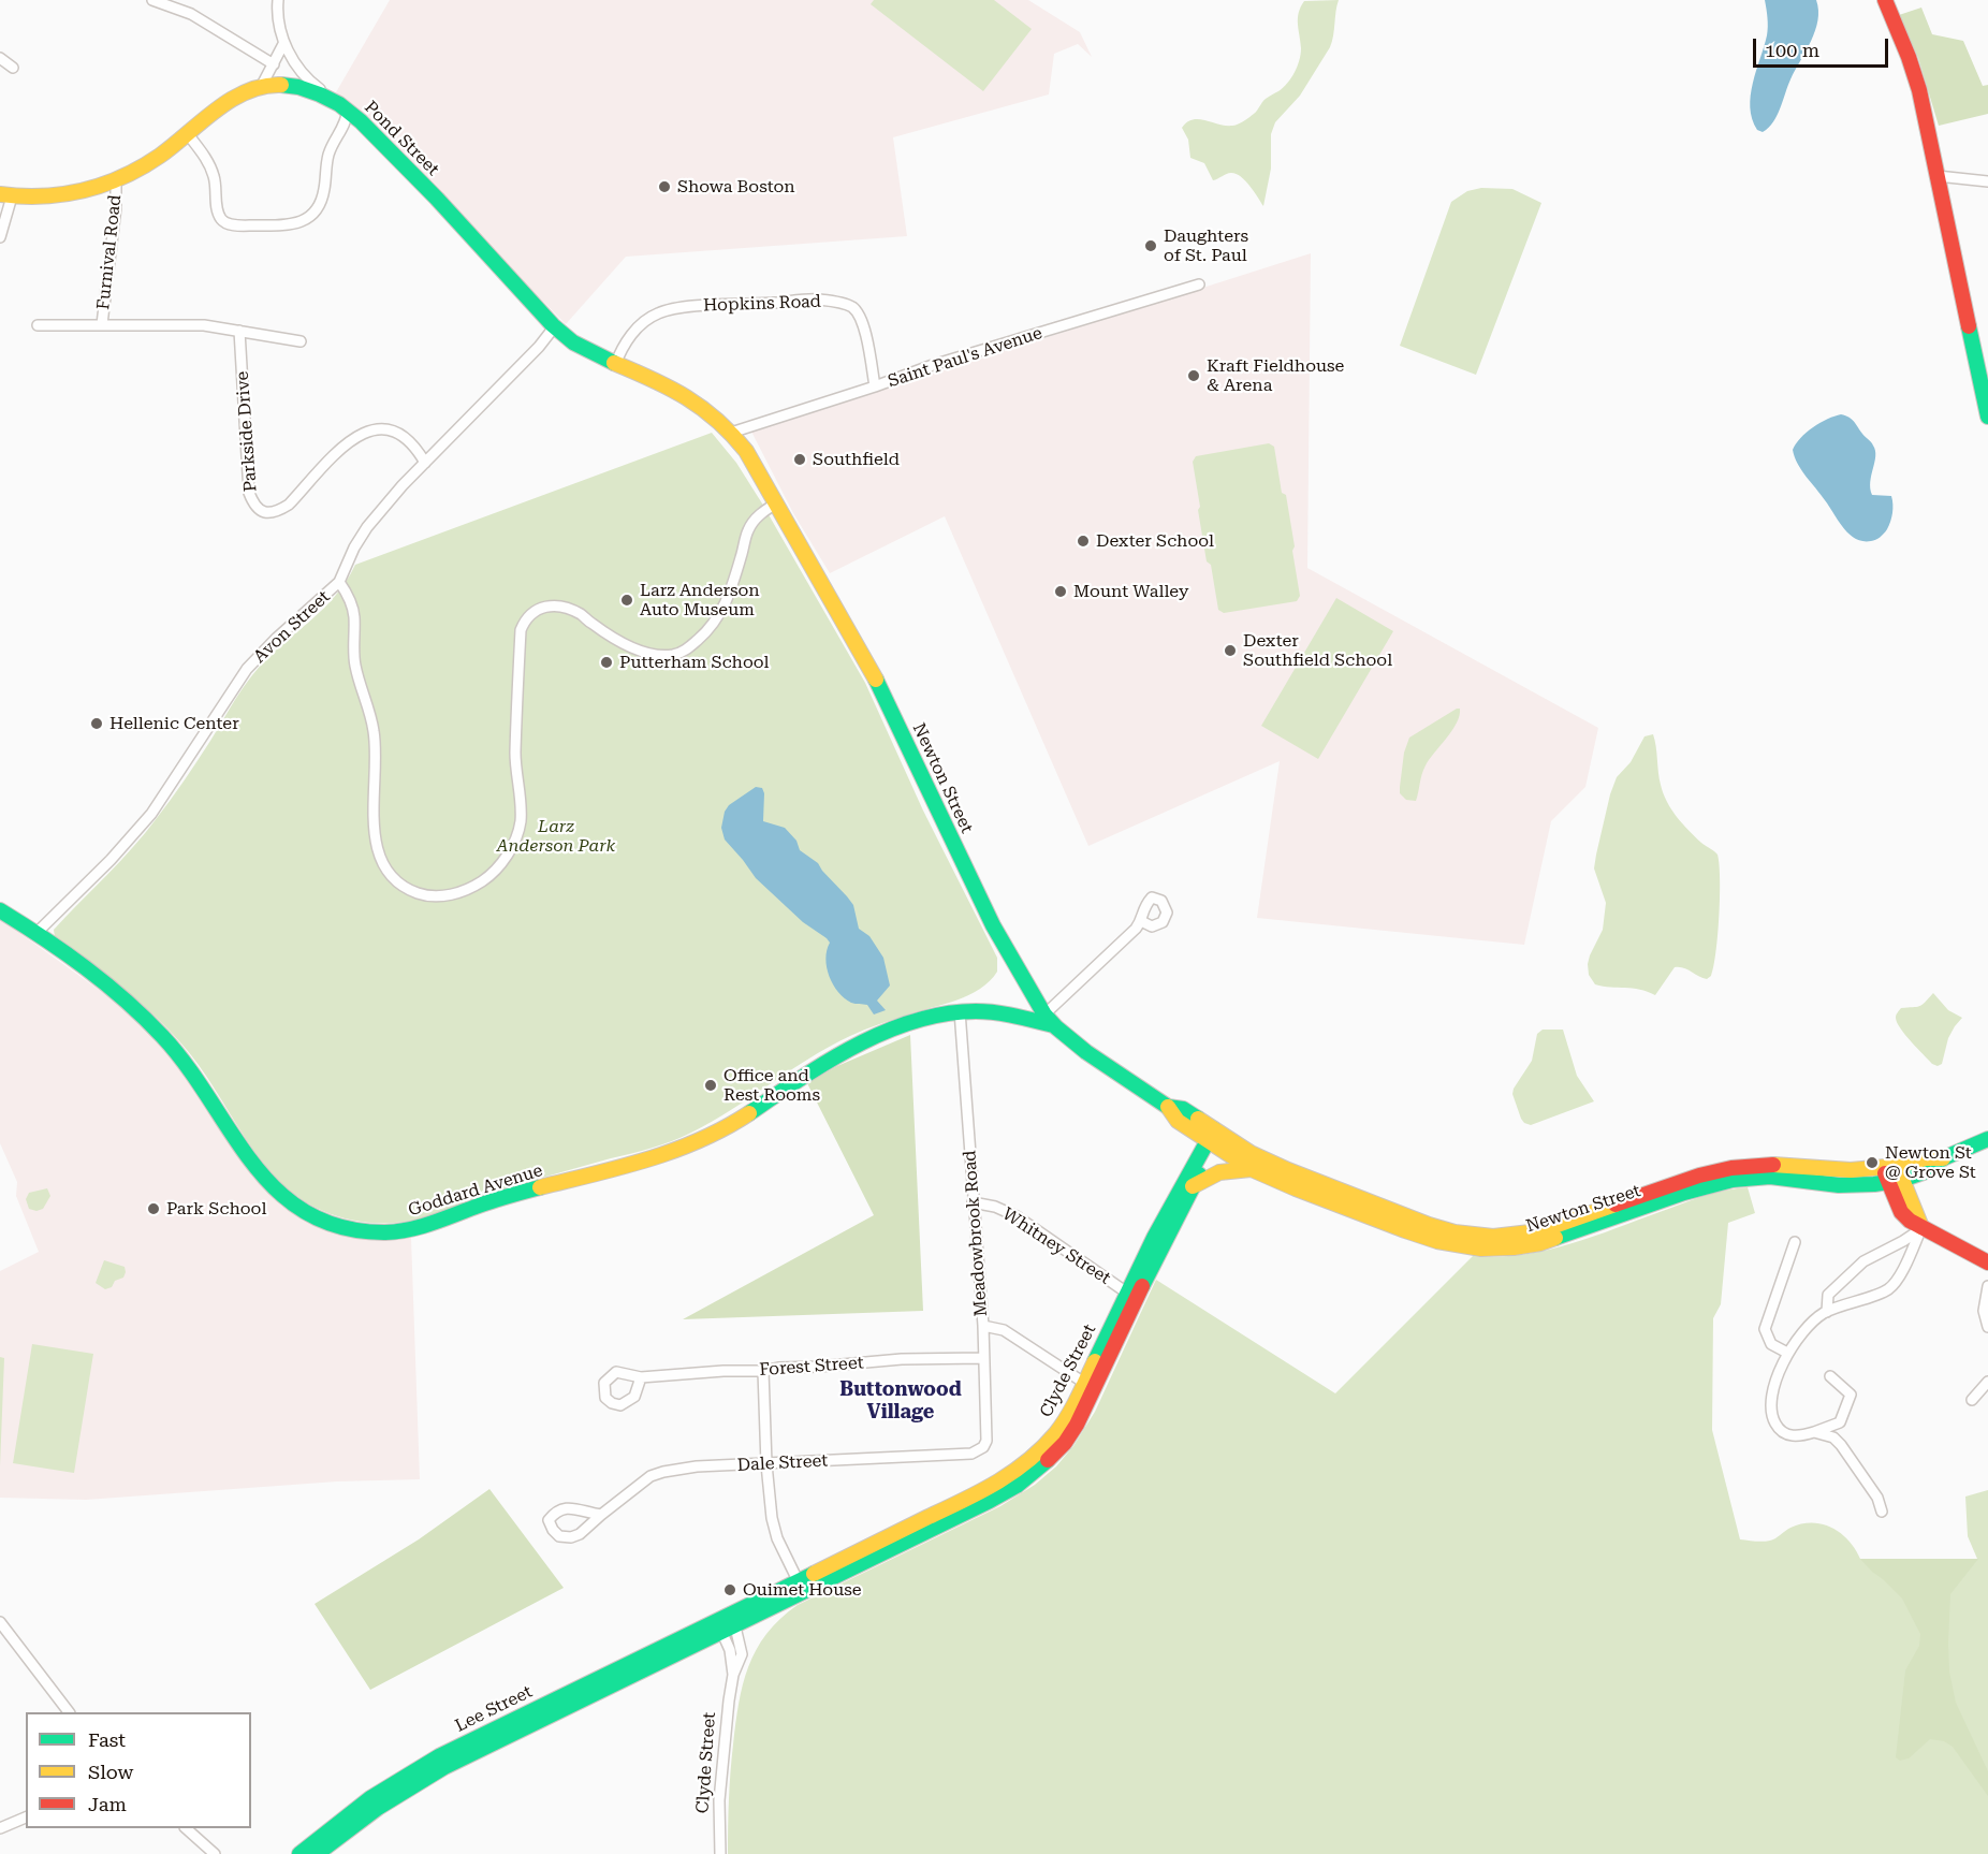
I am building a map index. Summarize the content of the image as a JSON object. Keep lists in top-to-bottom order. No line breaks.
{"streets":{"main road":["Pond Street","Newton Street","Goddard Avenue","Clyde Street","Lee Street"],"street":["Furnival Road","Hopkins Road","Saint Paul's Avenue","Parkside Drive","Avon Street","Meadowbrook Road","Whitney Street","Forest Street","Dale Street"]},"crossings":[["Pond Street","Furnival Road"],["Pond Street","Hopkins Road"],["Pond Street","Saint Paul's Avenue"],["Pond Street","Avon Street"],["Pond Street","Newton Street"],["Hopkins Road","Saint Paul's Avenue"],["Saint Paul's Avenue","Newton Street"],["Parkside Drive","Avon Street"],["Avon Street","Goddard Avenue"],["Newton Street","Goddard Avenue"],["Newton Street","Clyde Street"],["Goddard Avenue","Meadowbrook Road"],["Meadowbrook Road","Whitney Street"],["Meadowbrook Road","Forest Street"],["Meadowbrook Road","Dale Street"],["Whitney Street","Clyde Street"],["Clyde Street","Lee Street"]],"districts":["Buttonwood Village"],"parks":["Larz Anderson Park"],"places":["Showa Boston","Daughters of St. Paul","Kraft Fieldhouse & Arena","Southfield","Dexter School","Mount Walley","Larz Anderson Auto Museum","Dexter Southfield School","Putterham School","Hellenic Center","Office and Rest Rooms","Newton St @ Grove St","Park School","Ouimet House"],"legend":["Fast","Slow","Jam"],"scale_bar":"100 m"}
